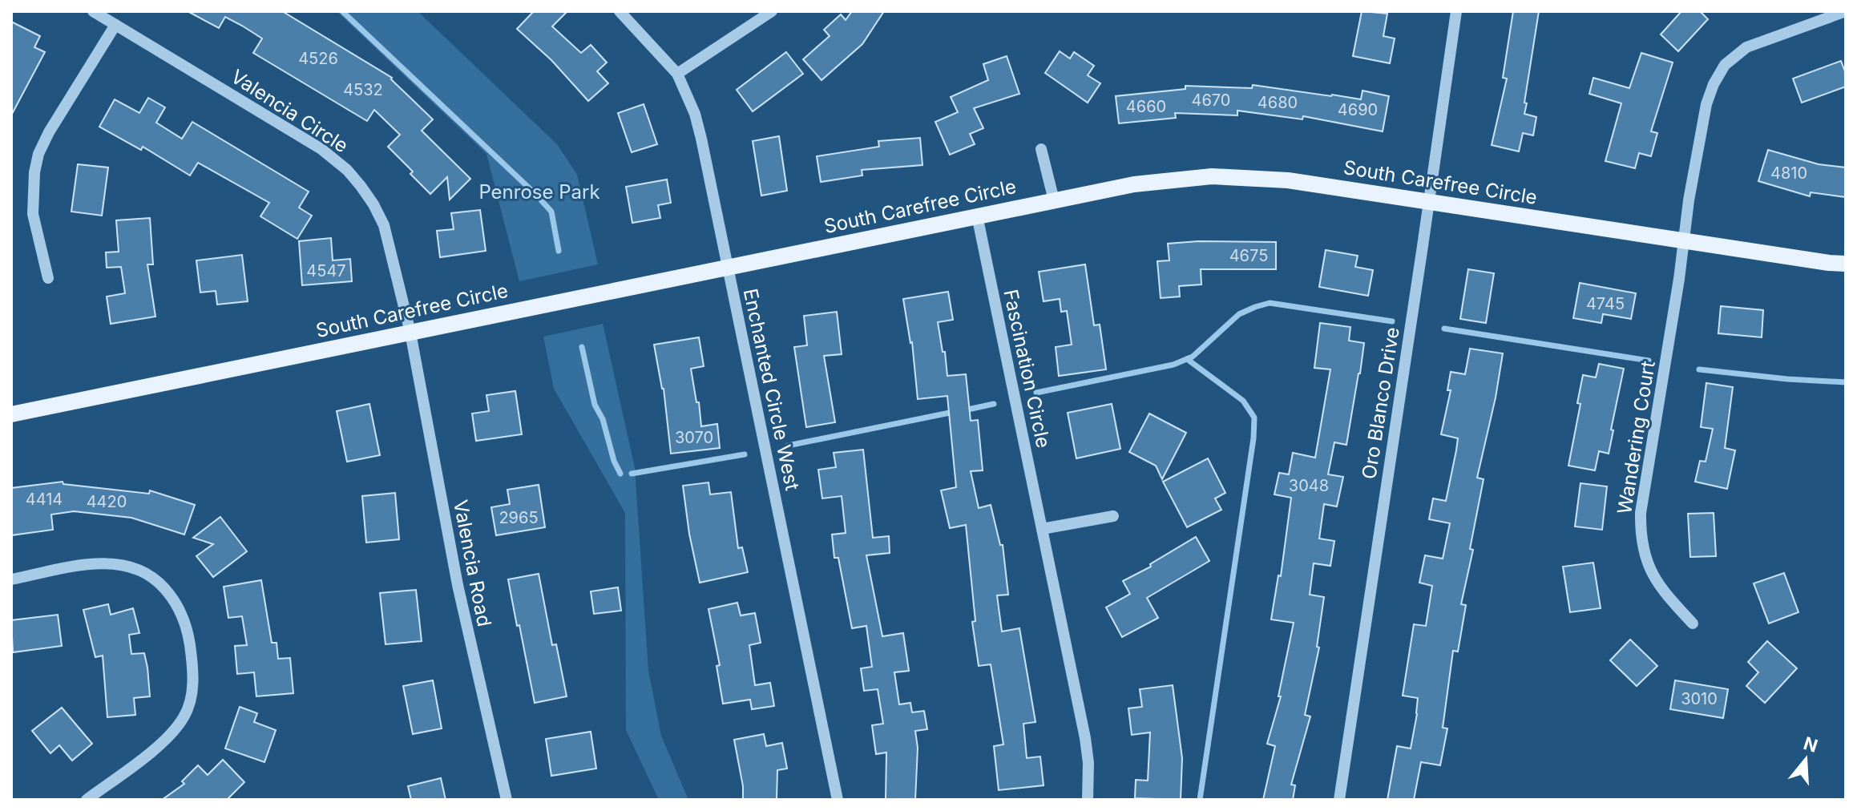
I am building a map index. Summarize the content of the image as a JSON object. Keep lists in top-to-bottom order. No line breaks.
{"streets":{"main road":["South Carefree Circle"],"street":["Valencia Circle","Fascination Circle","Enchanted Circle West","Oro Blanco Drive","Wandering Court","Valencia Road"]},"crossings":[["Valencia Circle","South Carefree Circle"],["Valencia Circle","Valencia Road"],["South Carefree Circle","Fascination Circle"],["South Carefree Circle","Enchanted Circle West"],["South Carefree Circle","Oro Blanco Drive"],["South Carefree Circle","Wandering Court"],["South Carefree Circle","Valencia Road"]],"parks":["Penrose Park"],"house_numbers":["4526","4532","4670","4680","4660","4690","4810","4675","4547","4745","3070","3048","4414","4420","2965","3010"],"north":"top"}
